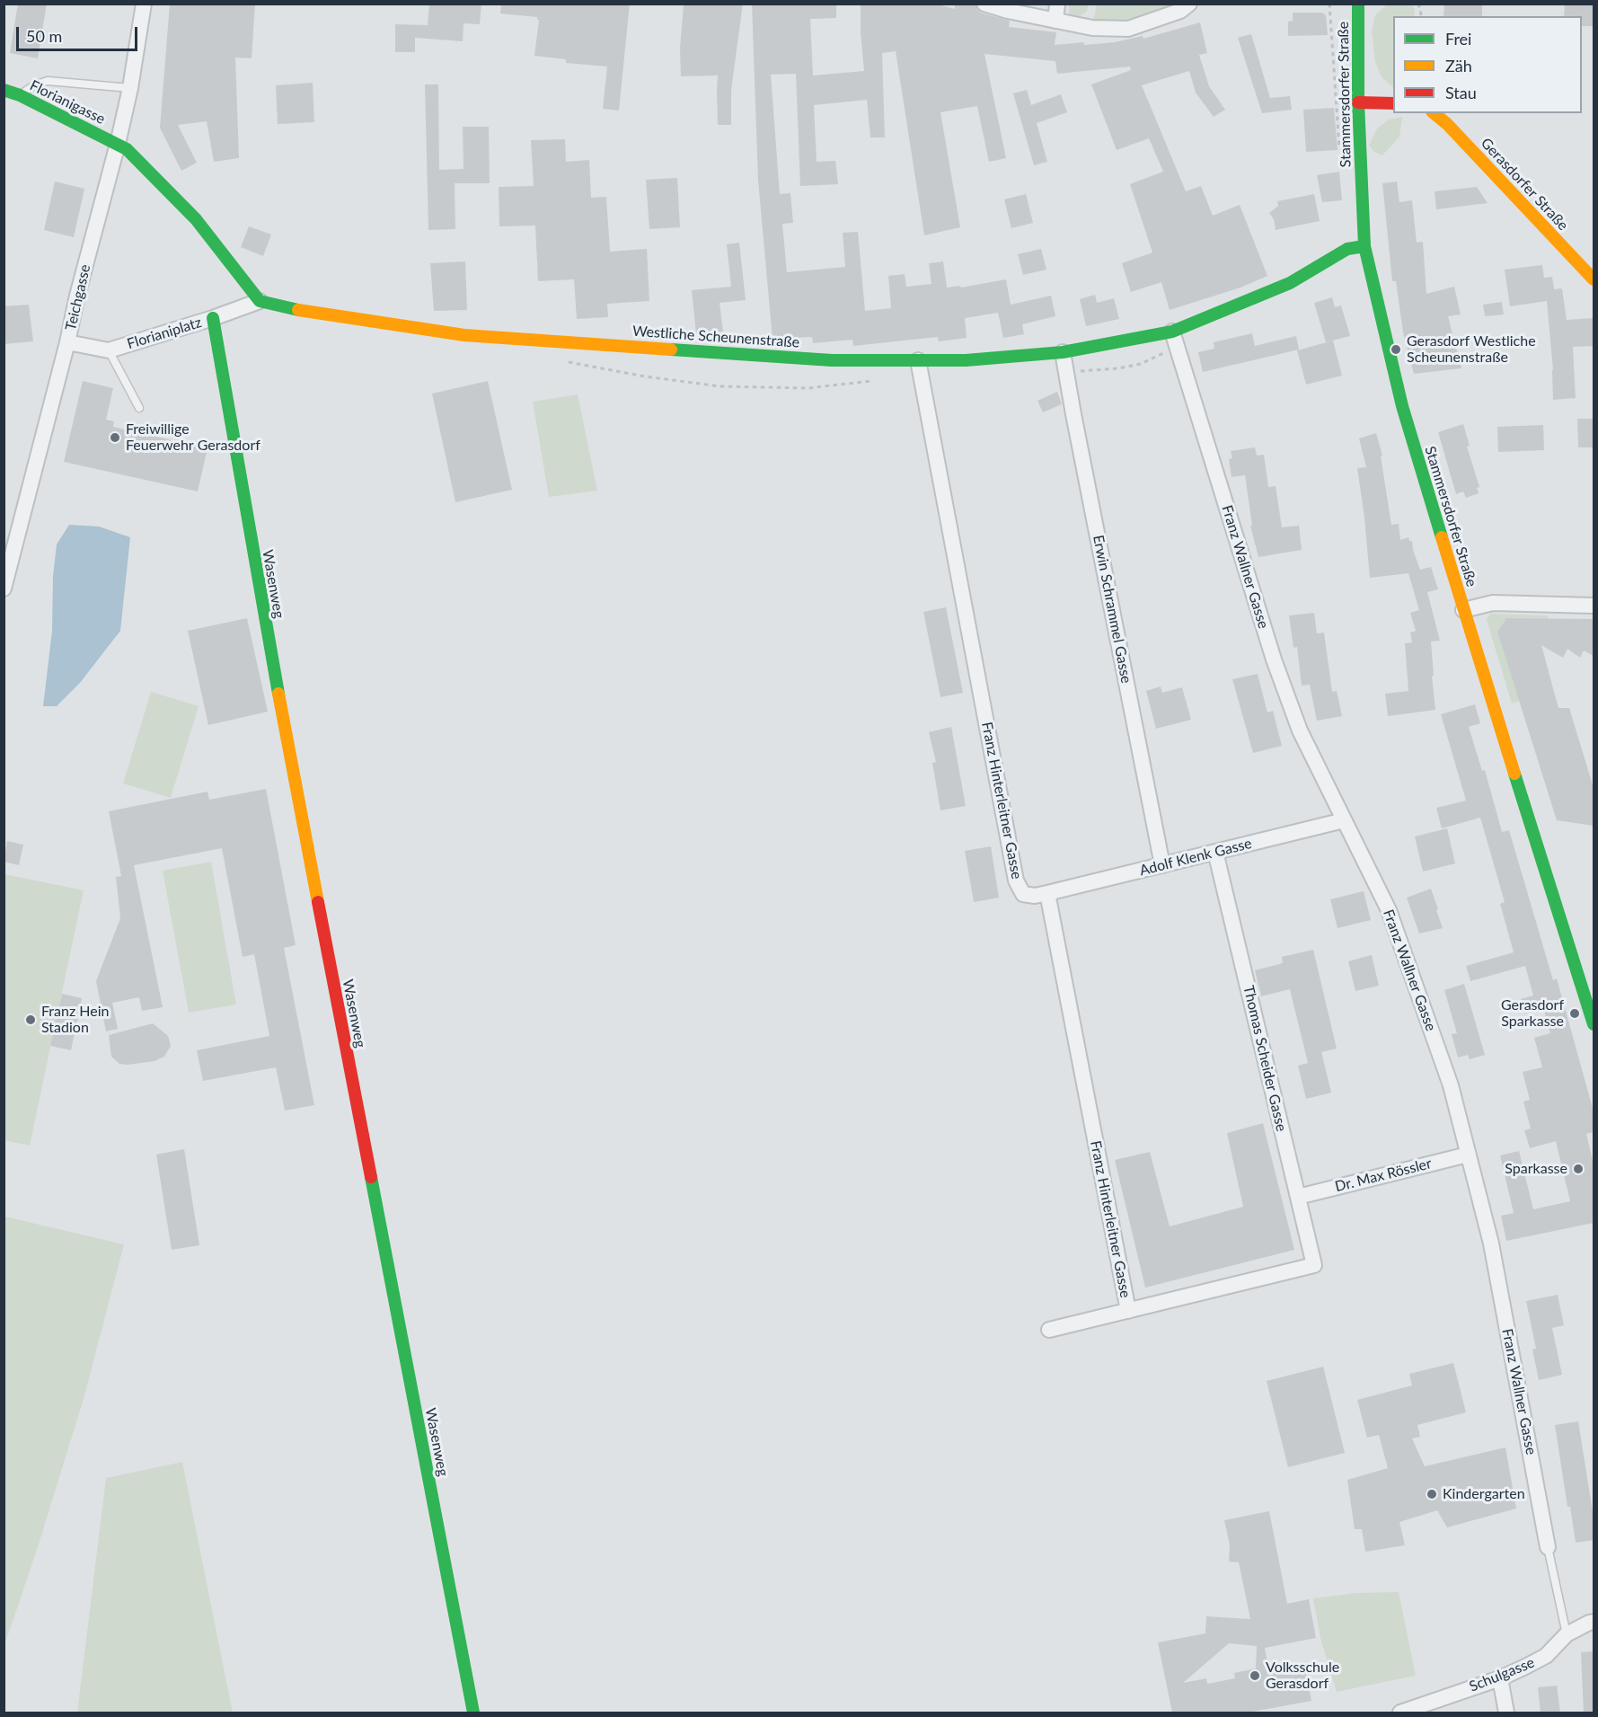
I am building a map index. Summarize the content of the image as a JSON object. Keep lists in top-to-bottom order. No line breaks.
{"streets":{"street":["Stammersdorfer Straße","Florianigasse","Gerasdorfer Straße","Teichgasse","Florianiplatz","Westliche Scheunenstraße","Franz Wallner Gasse","Wasenweg","Erwin Schrammel Gasse","Franz Hinterleitner Gasse","Adolf Klenk Gasse","Thomas Scheider Gasse","Dr. Max Rössler","Schulgasse"]},"crossings":[["Stammersdorfer Straße","Westliche Scheunenstraße"],["Florianigasse","Teichgasse"],["Teichgasse","Florianiplatz"],["Florianiplatz","Westliche Scheunenstraße"],["Florianiplatz","Wasenweg"],["Westliche Scheunenstraße","Franz Wallner Gasse"],["Westliche Scheunenstraße","Erwin Schrammel Gasse"],["Westliche Scheunenstraße","Franz Hinterleitner Gasse"],["Franz Wallner Gasse","Adolf Klenk Gasse"],["Franz Wallner Gasse","Dr. Max Rössler"],["Franz Wallner Gasse","Schulgasse"],["Erwin Schrammel Gasse","Adolf Klenk Gasse"],["Franz Hinterleitner Gasse","Adolf Klenk Gasse"],["Franz Hinterleitner Gasse","Thomas Scheider Gasse"],["Adolf Klenk Gasse","Thomas Scheider Gasse"],["Thomas Scheider Gasse","Dr. Max Rössler"]],"places":["Gerasdorf Westliche Scheunenstraße","Freiwillige Feuerwehr Gerasdorf","Gerasdorf Sparkasse","Franz Hein Stadion","Sparkasse","Kindergarten","Volksschule Gerasdorf"],"legend":["Frei","Zäh","Stau"],"scale_bar":"50 m"}
